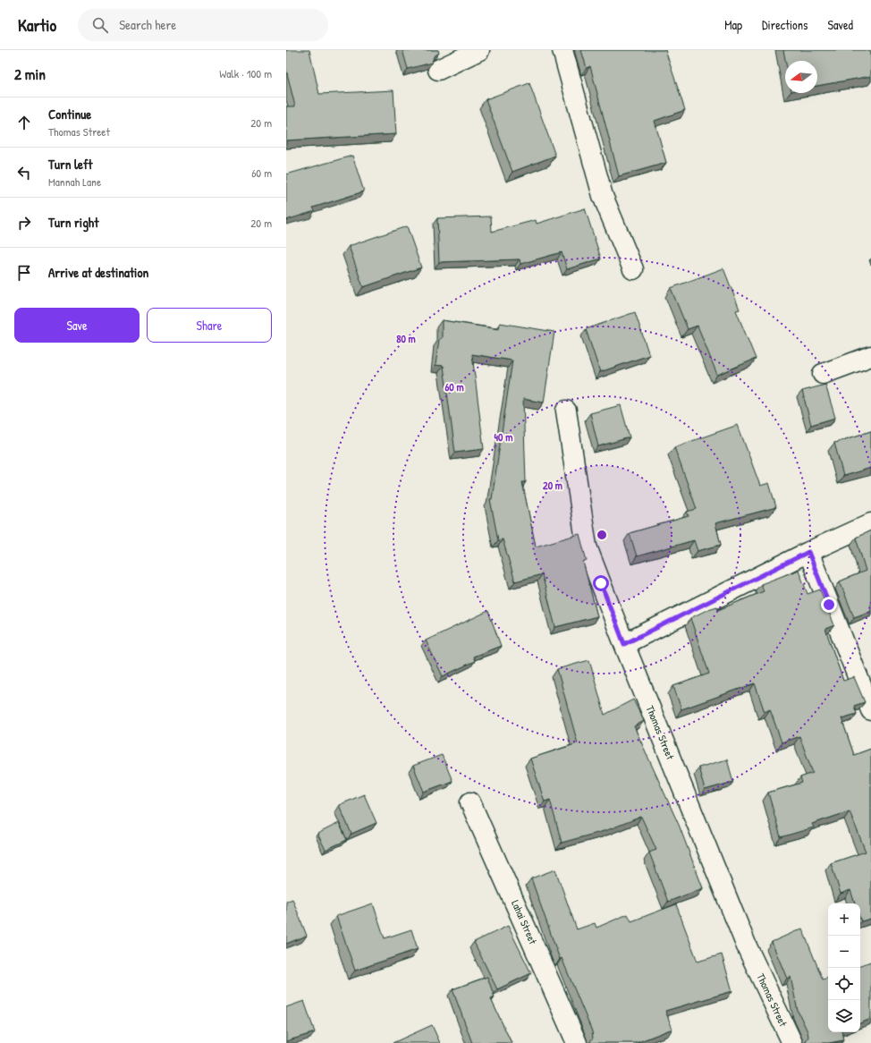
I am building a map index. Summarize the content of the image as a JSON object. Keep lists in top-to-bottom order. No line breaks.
{"streets":{"street":["Thomas Street","Lahai Street"]},"north":"left","page":{"header":"Kartio","search":"Search here","nav":["Map","Directions","Saved"],"heading":["2 min","Walk · 100 m"],"list":[["Continue","Thomas Street","20 m"],["Turn left","Mannah Lane","60 m"],["Turn right","20 m"],"Arrive at destination"],"buttons":["Save","Share"],"map_buttons":["+","−"]},"rings":["80 m","60 m","40 m","20 m"]}
